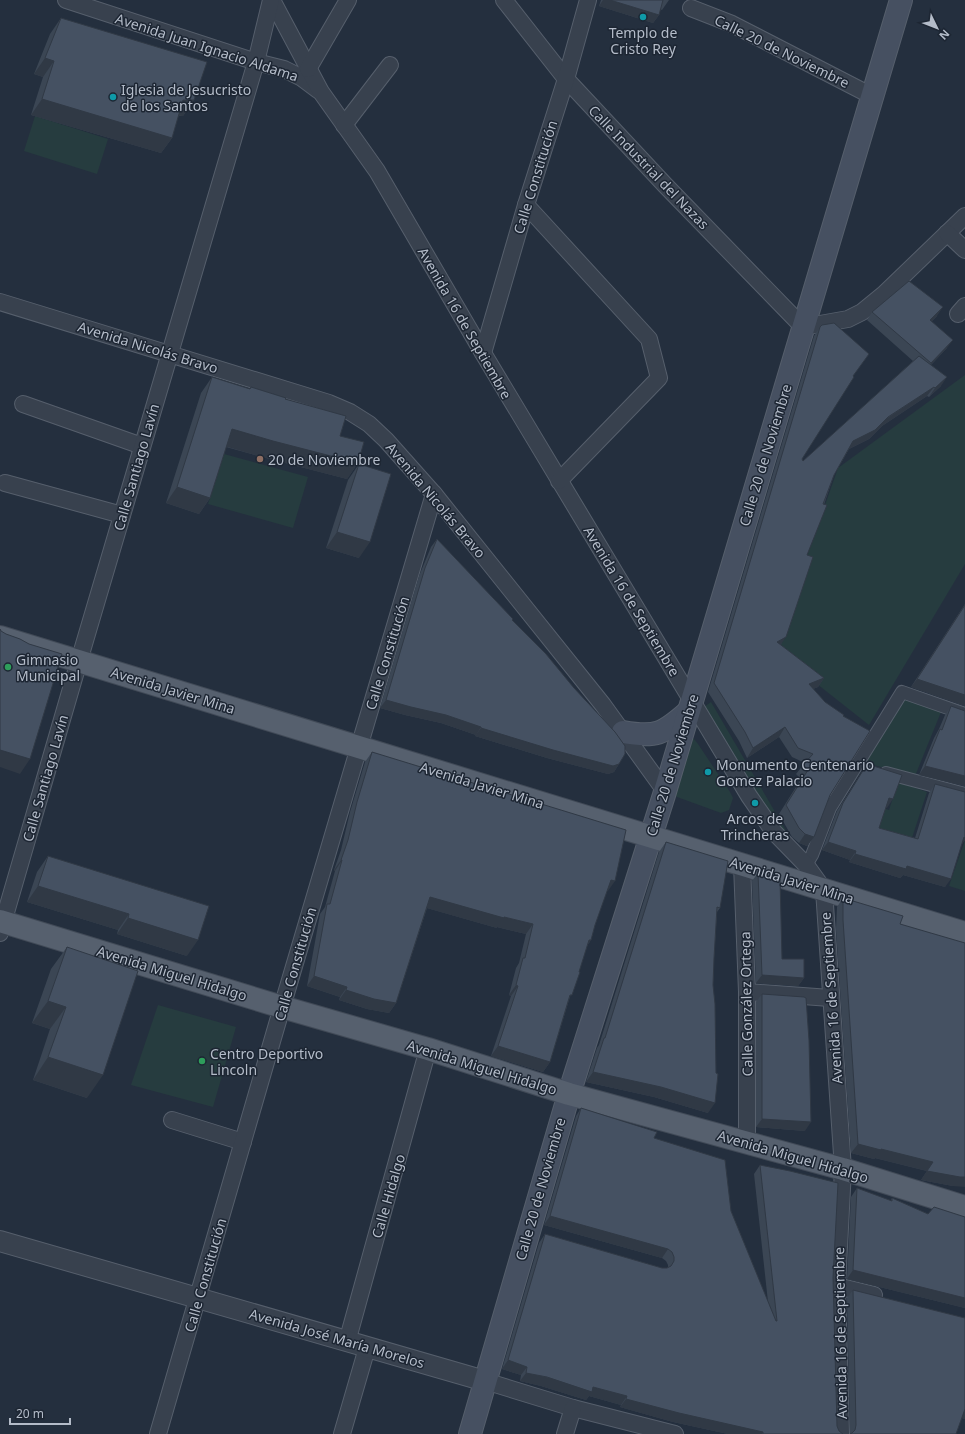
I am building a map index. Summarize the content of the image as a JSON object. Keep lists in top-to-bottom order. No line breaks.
{"streets":{"main road":["Calle 20 de Noviembre","Avenida Javier Mina","Avenida Miguel Hidalgo"],"street":["Avenida Juan Ignacio Aldama","Calle Industrial del Nazas","Calle Constitución","Avenida 16 de Septiembre","Avenida Nicolás Bravo","Calle Santiago Lavín","Calle González Ortega","Calle Hidalgo","Avenida José María Morelos"]},"crossings":[["Avenida Juan Ignacio Aldama","Avenida 16 de Septiembre"],["Avenida Juan Ignacio Aldama","Calle Santiago Lavín"],["Calle 20 de Noviembre","Calle Industrial del Nazas"],["Calle 20 de Noviembre","Avenida 16 de Septiembre"],["Calle 20 de Noviembre","Avenida Nicolás Bravo"],["Calle 20 de Noviembre","Avenida Javier Mina"],["Calle 20 de Noviembre","Avenida Miguel Hidalgo"],["Calle 20 de Noviembre","Avenida José María Morelos"],["Calle Industrial del Nazas","Calle Constitución"],["Calle Constitución","Avenida 16 de Septiembre"],["Calle Constitución","Avenida Nicolás Bravo"],["Calle Constitución","Avenida Javier Mina"],["Calle Constitución","Avenida Miguel Hidalgo"],["Calle Constitución","Avenida José María Morelos"],["Avenida 16 de Septiembre","Calle Santiago Lavín"],["Avenida 16 de Septiembre","Avenida Javier Mina"],["Avenida 16 de Septiembre","Avenida Miguel Hidalgo"],["Avenida Nicolás Bravo","Calle Santiago Lavín"],["Calle Santiago Lavín","Avenida Javier Mina"],["Calle Santiago Lavín","Avenida Miguel Hidalgo"],["Avenida Javier Mina","Calle González Ortega"],["Avenida Miguel Hidalgo","Calle González Ortega"],["Avenida Miguel Hidalgo","Calle Hidalgo"],["Calle Hidalgo","Avenida José María Morelos"]],"places":["Templo de Cristo Rey","Iglesia de Jesucristo de los Santos","20 de Noviembre","Gimnasio Municipal","Monumento Centenario Gomez Palacio","Arcos de Trincheras","Centro Deportivo Lincoln"],"scale_bar":"20 m","north":"bottom right"}
